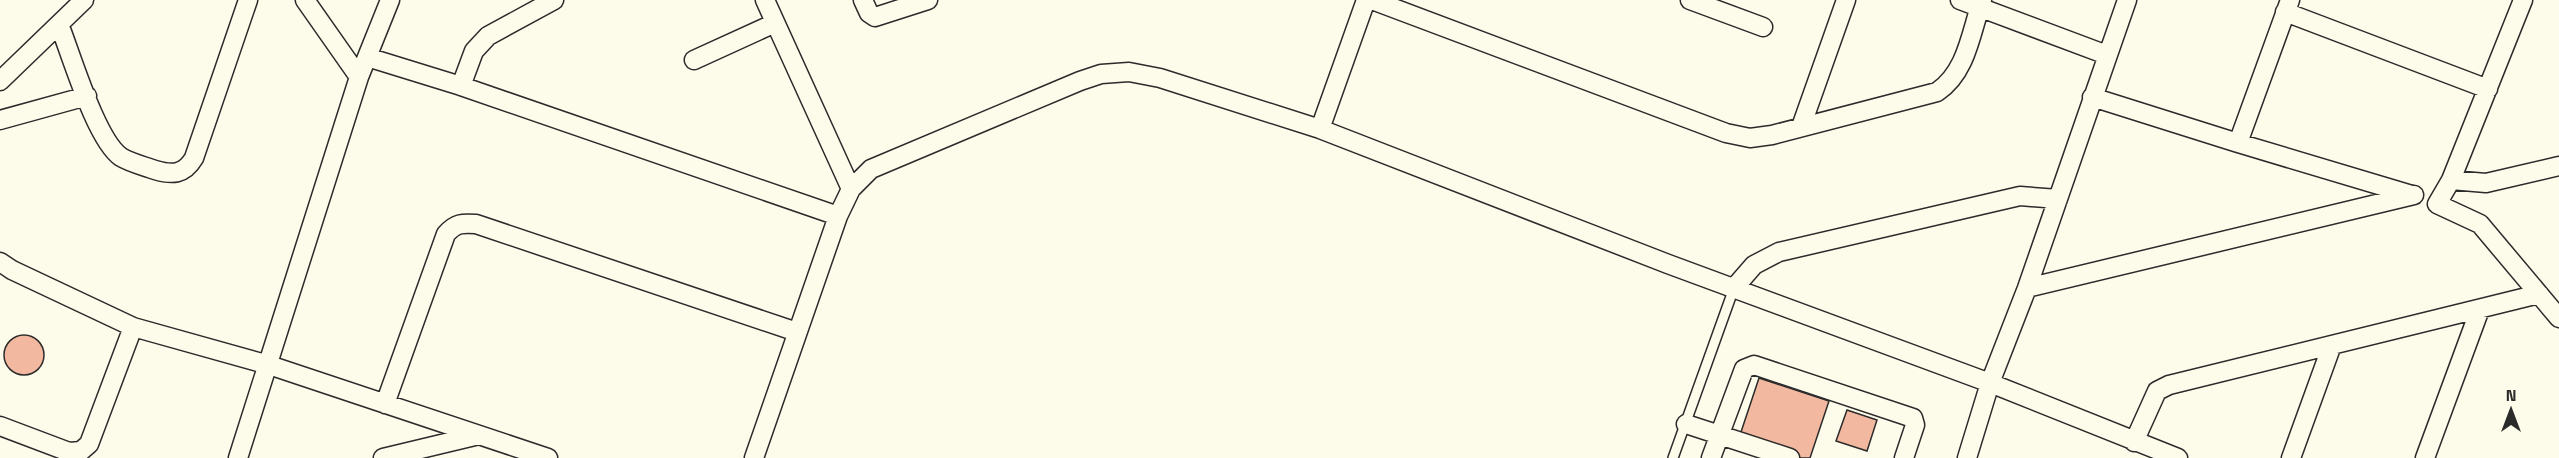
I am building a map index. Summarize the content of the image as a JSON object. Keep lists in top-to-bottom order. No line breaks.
{"north":"top"}
